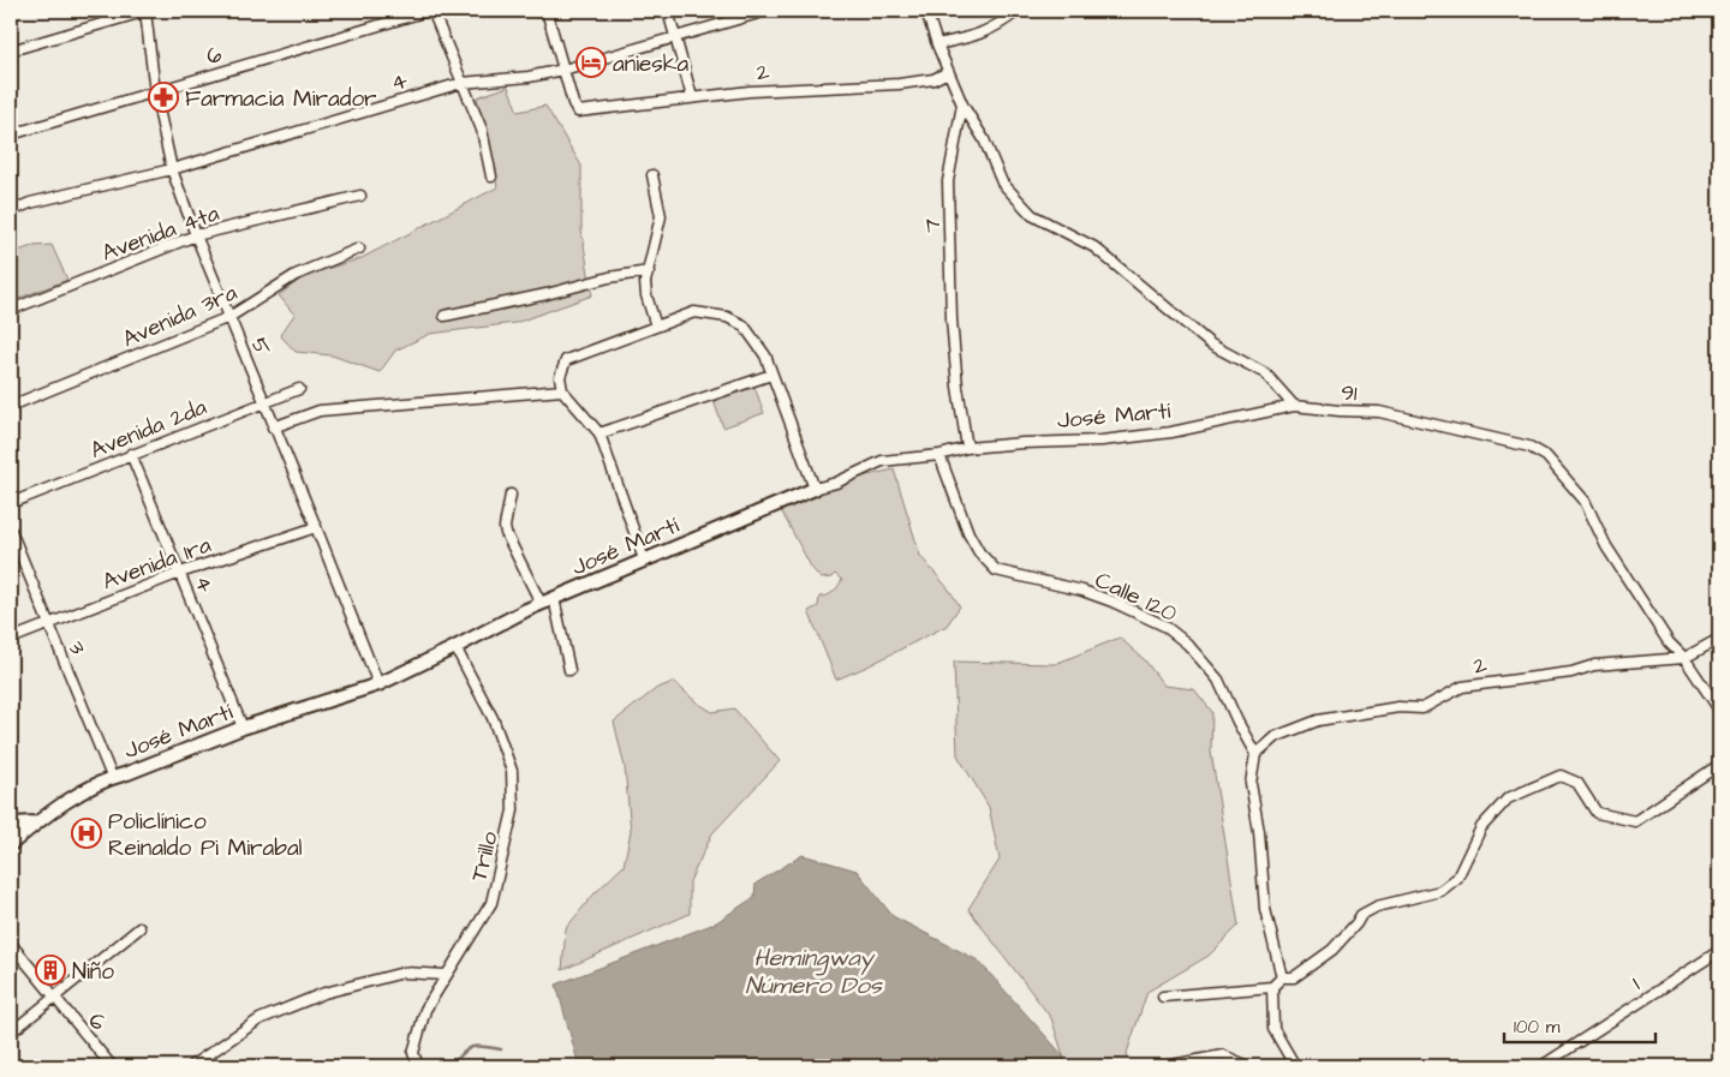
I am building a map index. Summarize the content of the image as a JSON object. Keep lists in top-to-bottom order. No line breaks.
{"streets":{"street":["6","2","4","7","Avenida 4ta","Avenida 3ra","5","91","José Martí","Avenida 2da","Avenida 1ra","Calle 120","3","Trillo","1"]},"crossings":[["6","5"],["2","4"],["2","91"],["2","Calle 120"],["4","5"],["4","José Martí"],["4","Avenida 2da"],["4","Avenida 1ra"],["7","José Martí"],["Avenida 4ta","5"],["Avenida 3ra","5"],["5","José Martí"],["5","Avenida 2da"],["5","Avenida 1ra"],["91","José Martí"],["José Martí","Calle 120"],["José Martí","3"],["José Martí","Trillo"],["Avenida 1ra","3"]],"water":["Hemingway Número Dos"],"places":{"hotel":["anieska"],"pharmacy":["Farmacia Mirador"],"hospital":["Policlínico Reinaldo Pi Mirabal"],"building":["Niño"]},"scale_bar":"100 m"}
